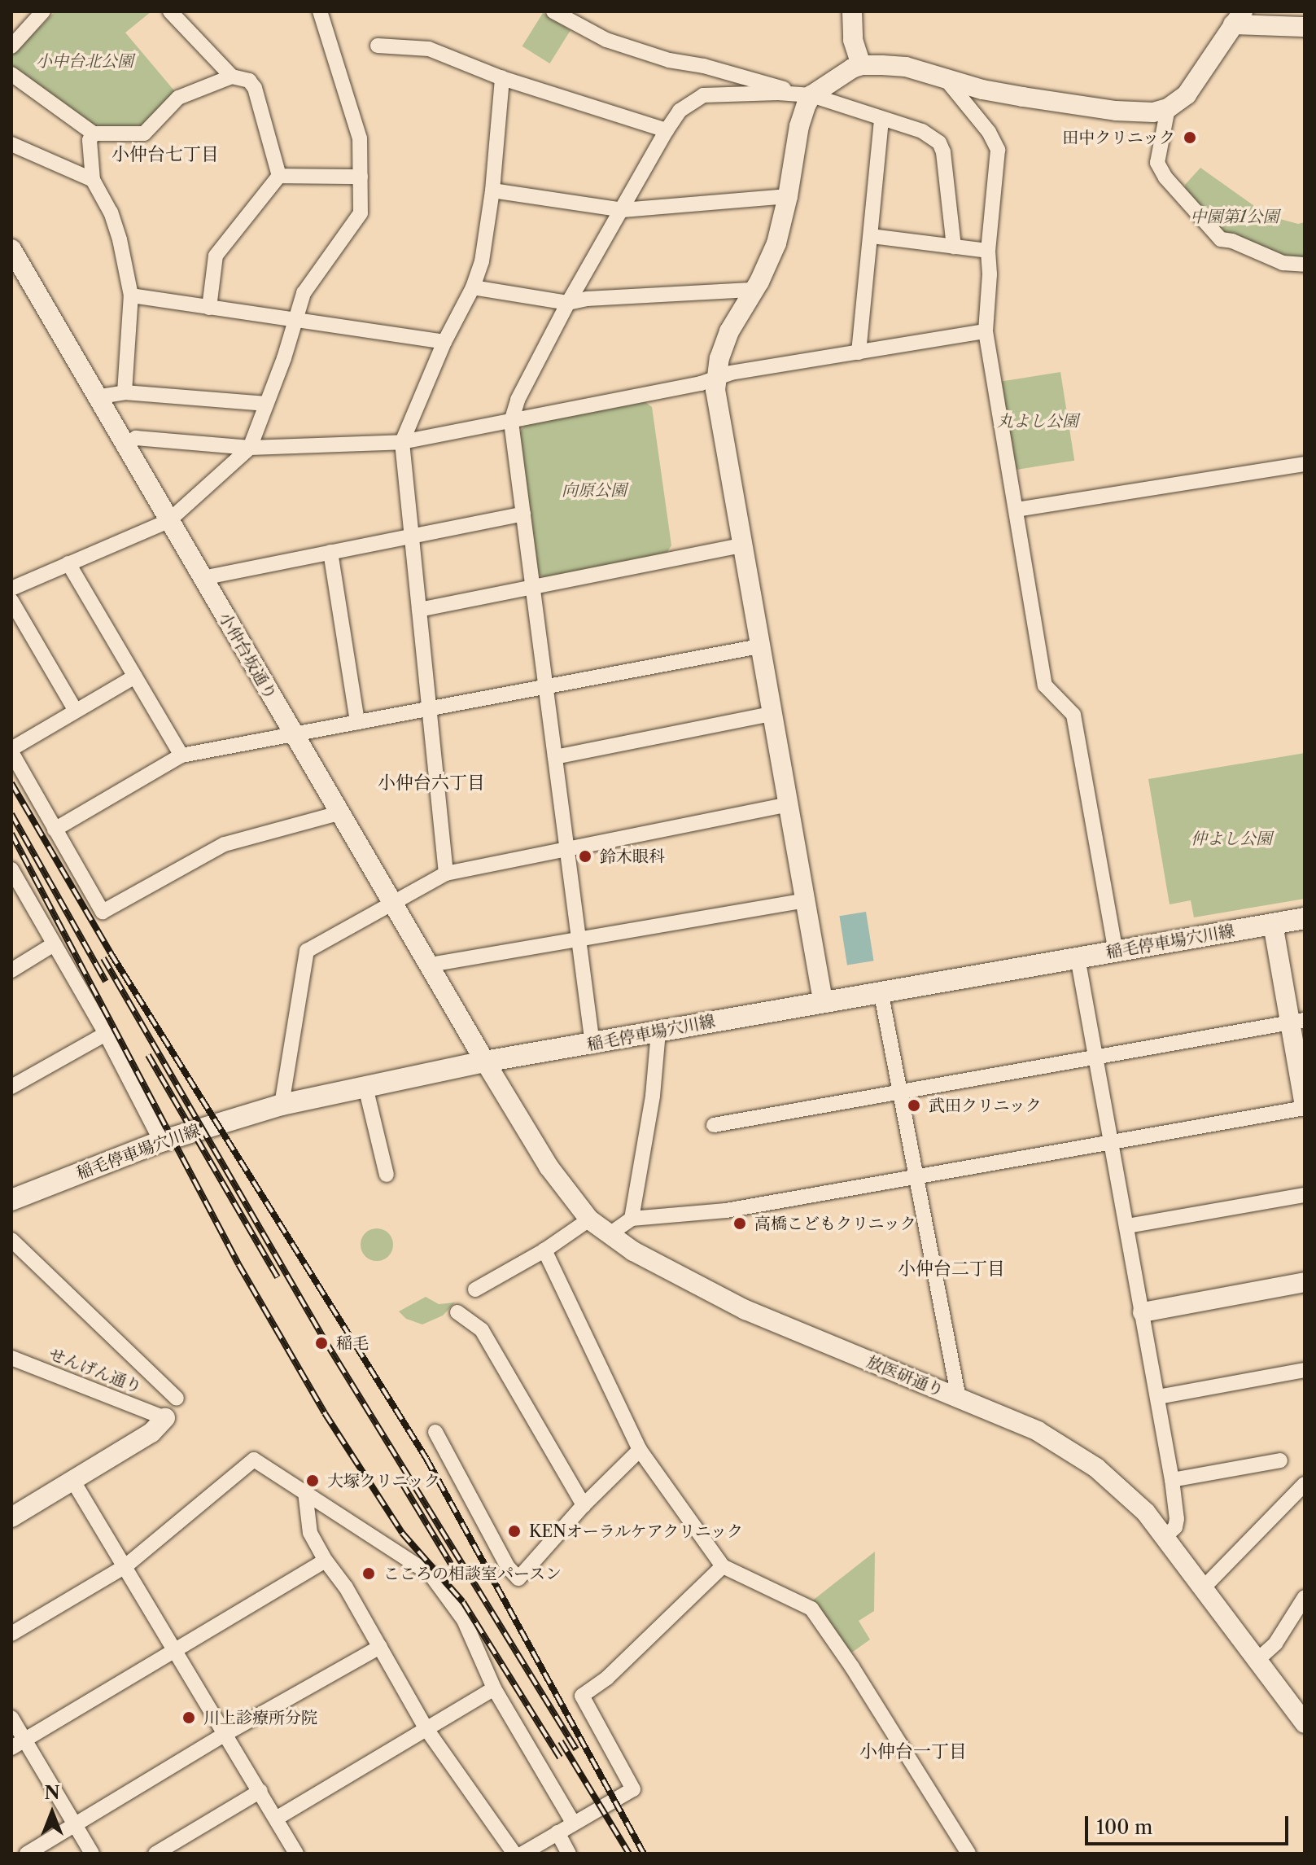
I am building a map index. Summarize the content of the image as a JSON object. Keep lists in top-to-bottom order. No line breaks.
{"streets":{"main road":["稲毛停車場穴川線"],"street":["小仲台坂通り","せんげん通り","放医研通り"]},"crossings":[["小仲台坂通り","稲毛停車場穴川線"],["小仲台坂通り","放医研通り"],["稲毛停車場穴川線","放医研通り"]],"districts":["小仲台七丁目","小仲台六丁目","小仲台二丁目","小仲台一丁目"],"parks":["小中台北公園","中園第1公園","丸よし公園","向原公園","仲よし公園"],"places":["田中クリニック","鈴木眼科","武田クリニック","高橋こどもクリニック","稲毛","大塚クリニック","KENオーラルケアクリニック","こころの相談室パースン","川上診療所分院"],"scale_bar":"100 m","north":"top"}
